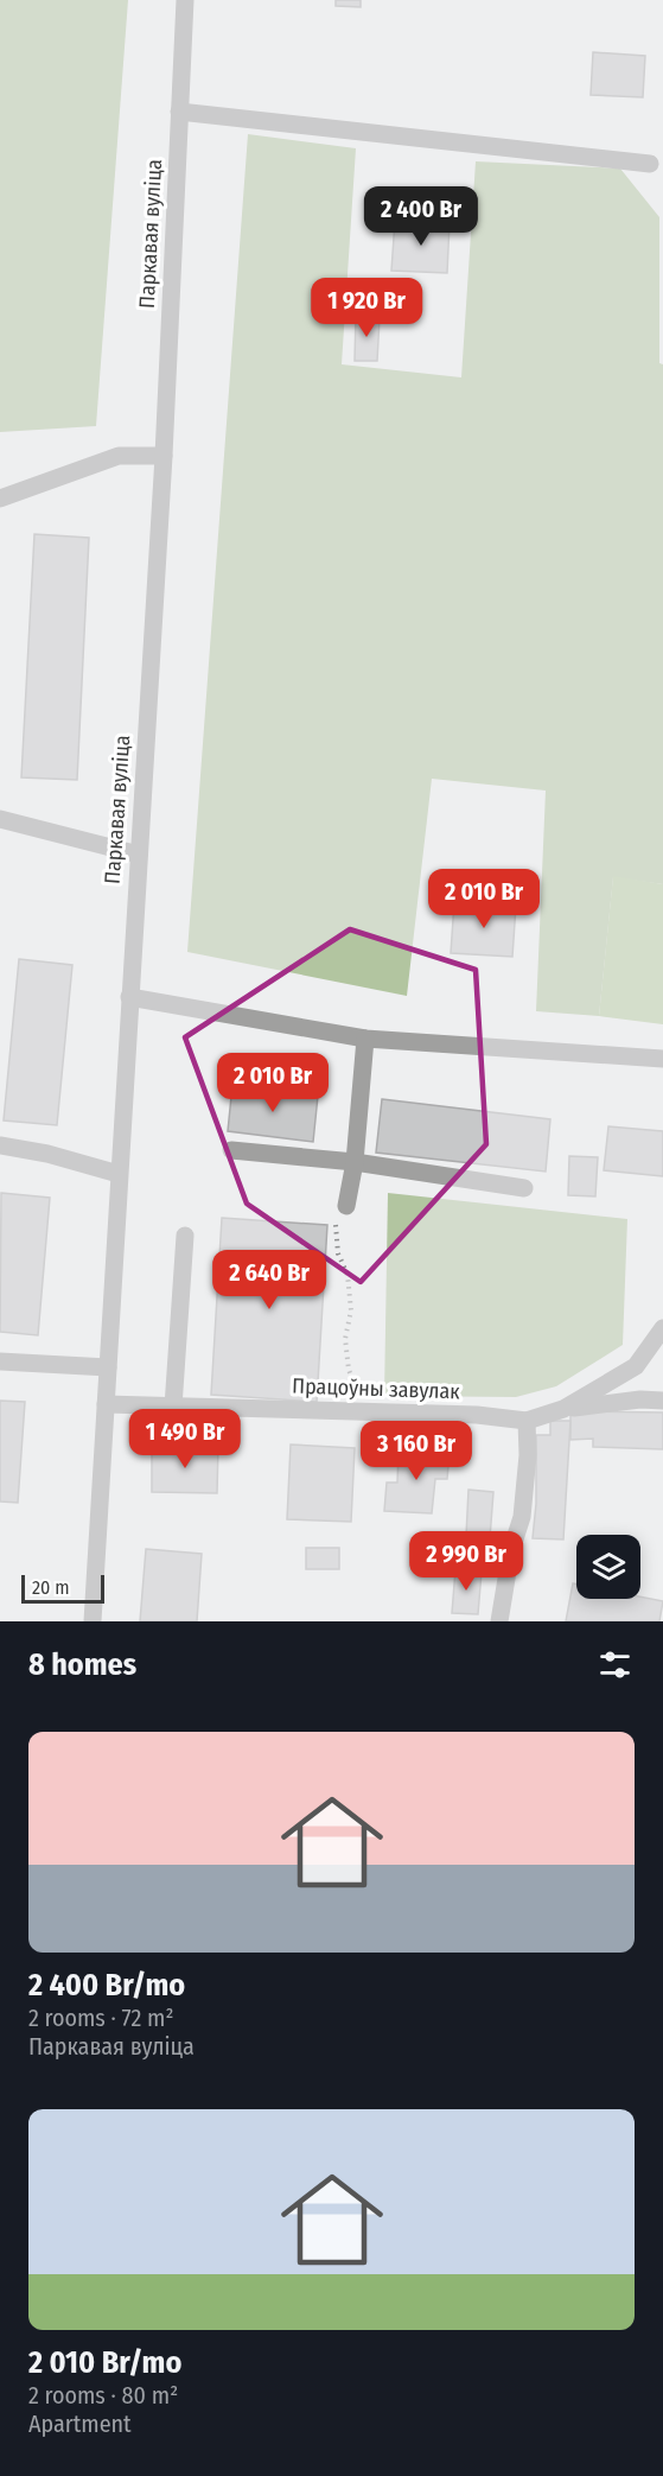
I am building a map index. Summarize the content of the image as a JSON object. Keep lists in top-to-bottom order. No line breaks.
{"streets":{"street":["Паркавая вуліца","Працоўны завулак"]},"crossings":[["Паркавая вуліца","Працоўны завулак"]],"scale_bar":"20 m","page":{"price":["2 400 Br","1 920 Br","2 010 Br","2 010 Br","2 640 Br","1 490 Br","3 160 Br","2 990 Br"],"scale":"20 m","heading":"8 homes","list":[{"name":"2 400 Br/mo","note":"2 rooms · 72 m² · Паркавая вуліца"},{"name":"2 010 Br/mo","note":"2 rooms · 80 m² · Apartment"}]}}
